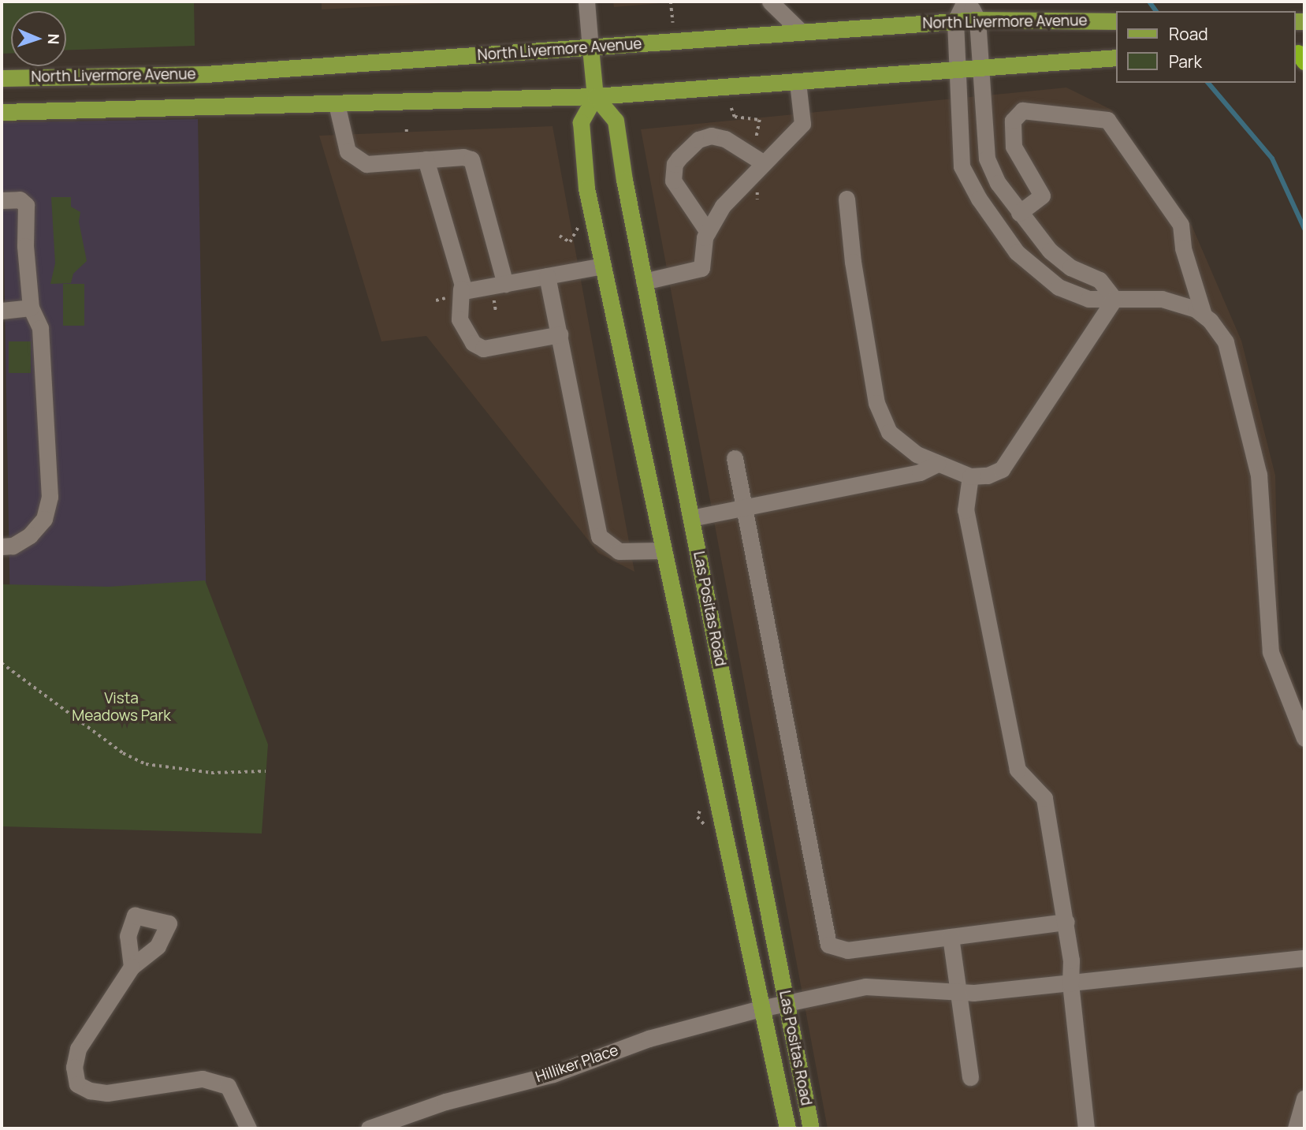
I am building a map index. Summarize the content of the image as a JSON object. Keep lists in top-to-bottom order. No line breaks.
{"streets":{"main road":["North Livermore Avenue","Las Positas Road"],"street":["Hilliker Place"]},"crossings":[["Las Positas Road","Hilliker Place"]],"parks":["Vista Meadows Park"],"legend":["Road","Park"],"north":"right"}
